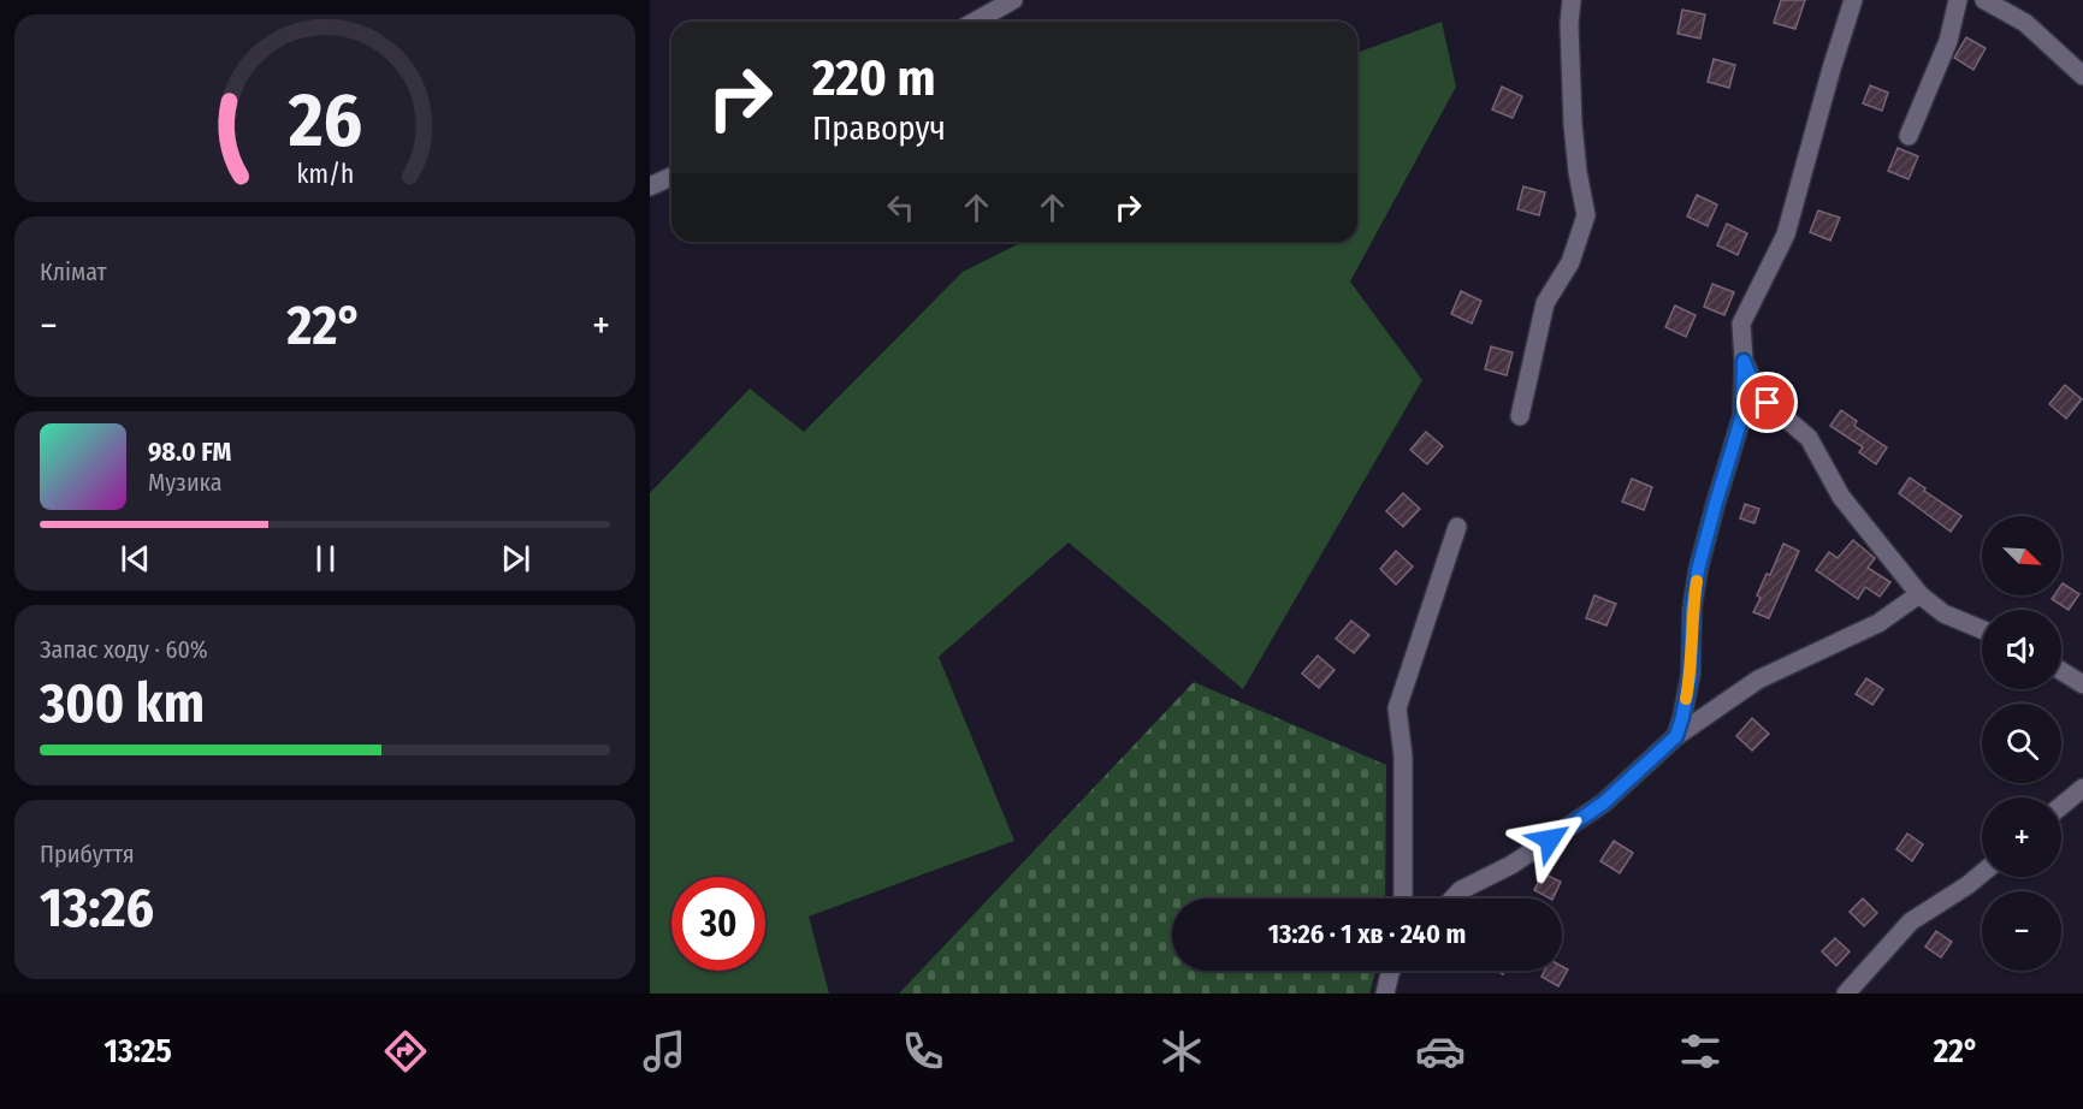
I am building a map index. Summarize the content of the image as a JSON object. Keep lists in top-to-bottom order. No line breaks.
{"north":"bottom right","page":{"turn":["220 m","Праворуч"],"tile":["Клімат",["Запас ходу · 60%","300 km"],["Прибуття","13:26"]],"heat":["−","22°","+"],"song":["98.0 FM","Музика"],"map_buttons":["+","−"],"limit":"30","trip":"13:26 · 1 хв · 240 m","tabs":["13:25","22°"],"gauge":["26","km/h"]}}
